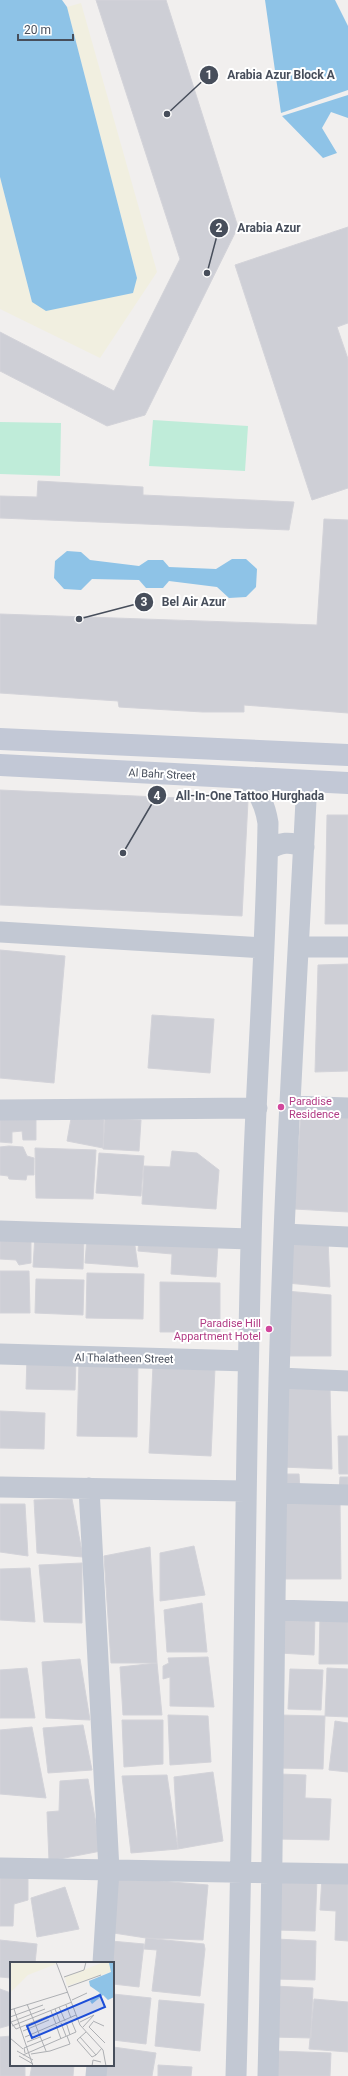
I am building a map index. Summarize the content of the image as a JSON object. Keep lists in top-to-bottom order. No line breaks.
{"streets":{"main road":["Al Bahr Street"],"street":["Al Thalatheen Street"]},"places":["Arabia Azur Block A","Arabia Azur","Bel Air Azur","All-In-One Tattoo Hurghada","Paradise Residence","Paradise Hill Appartment Hotel"],"scale_bar":"20 m"}
